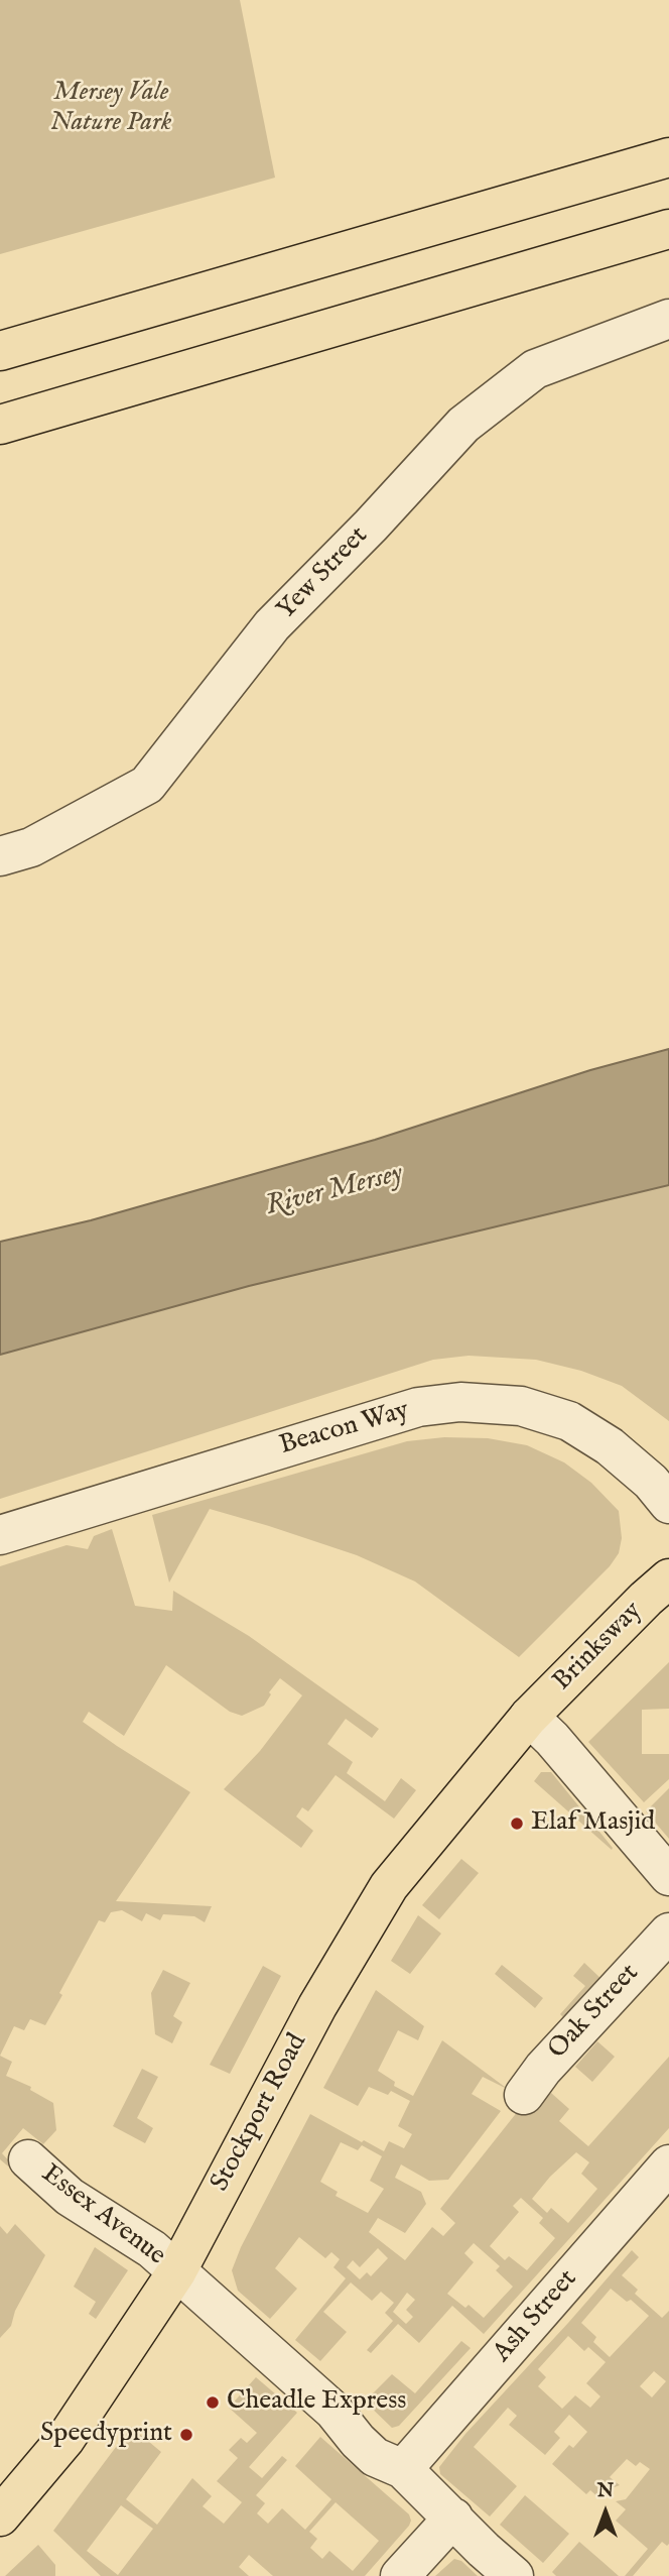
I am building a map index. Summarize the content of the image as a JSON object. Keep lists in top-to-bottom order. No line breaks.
{"streets":{"main road":["Brinksway","Stockport Road"],"street":["Yew Street","Beacon Way","Oak Street","Essex Avenue","Ash Street"]},"crossings":[["Brinksway","Stockport Road"],["Stockport Road","Essex Avenue"],["Essex Avenue","Ash Street"]],"water":["River Mersey"],"parks":["Mersey Vale Nature Park"],"places":["Elaf Masjid","Cheadle Express","Speedyprint"],"north":"top"}
